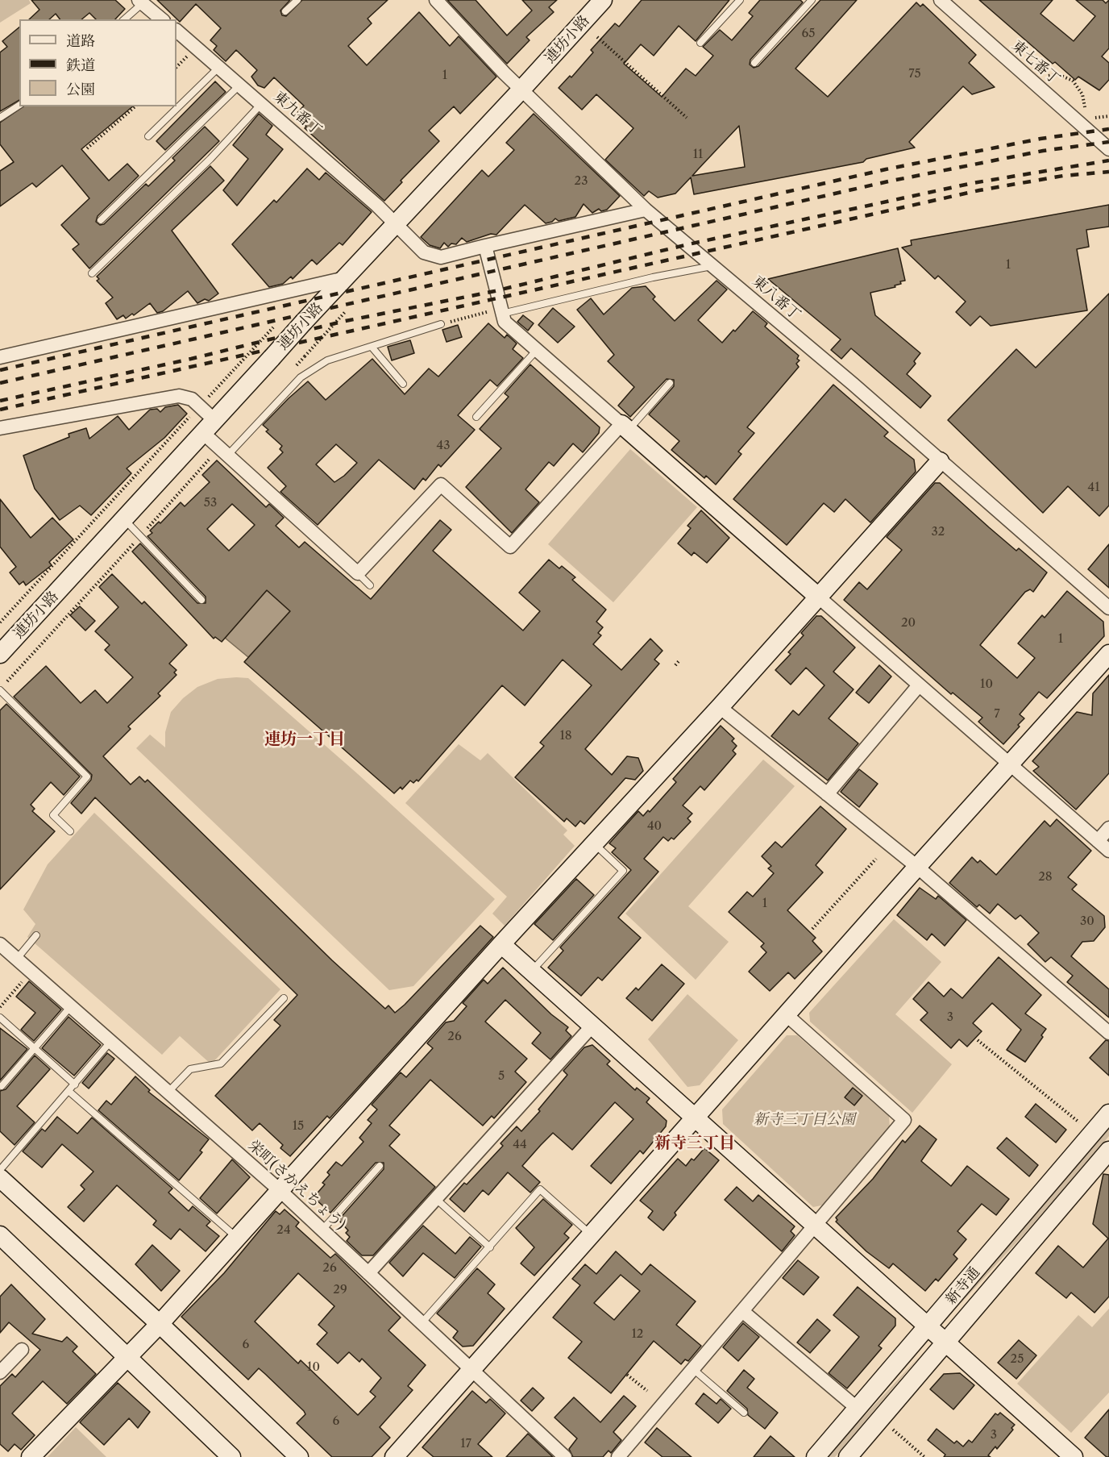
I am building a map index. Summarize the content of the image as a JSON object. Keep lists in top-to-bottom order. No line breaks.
{"streets":{"street":["連坊小路","東七番丁","東九番丁","東八番丁","栄町(さかえちょう)","新寺通"]},"crossings":[["連坊小路","東九番丁"],["連坊小路","東八番丁"]],"districts":["連坊一丁目","新寺三丁目"],"parks":["新寺三丁目公園"],"house_numbers":["65","75","1","11","23","1","43","41","53","32","20","1","10","7","18","40","28","1","30","3","26","5","15","44","24","26","29","12","6","25","10","6","3","17"],"legend":["道路","鉄道","公園"]}
